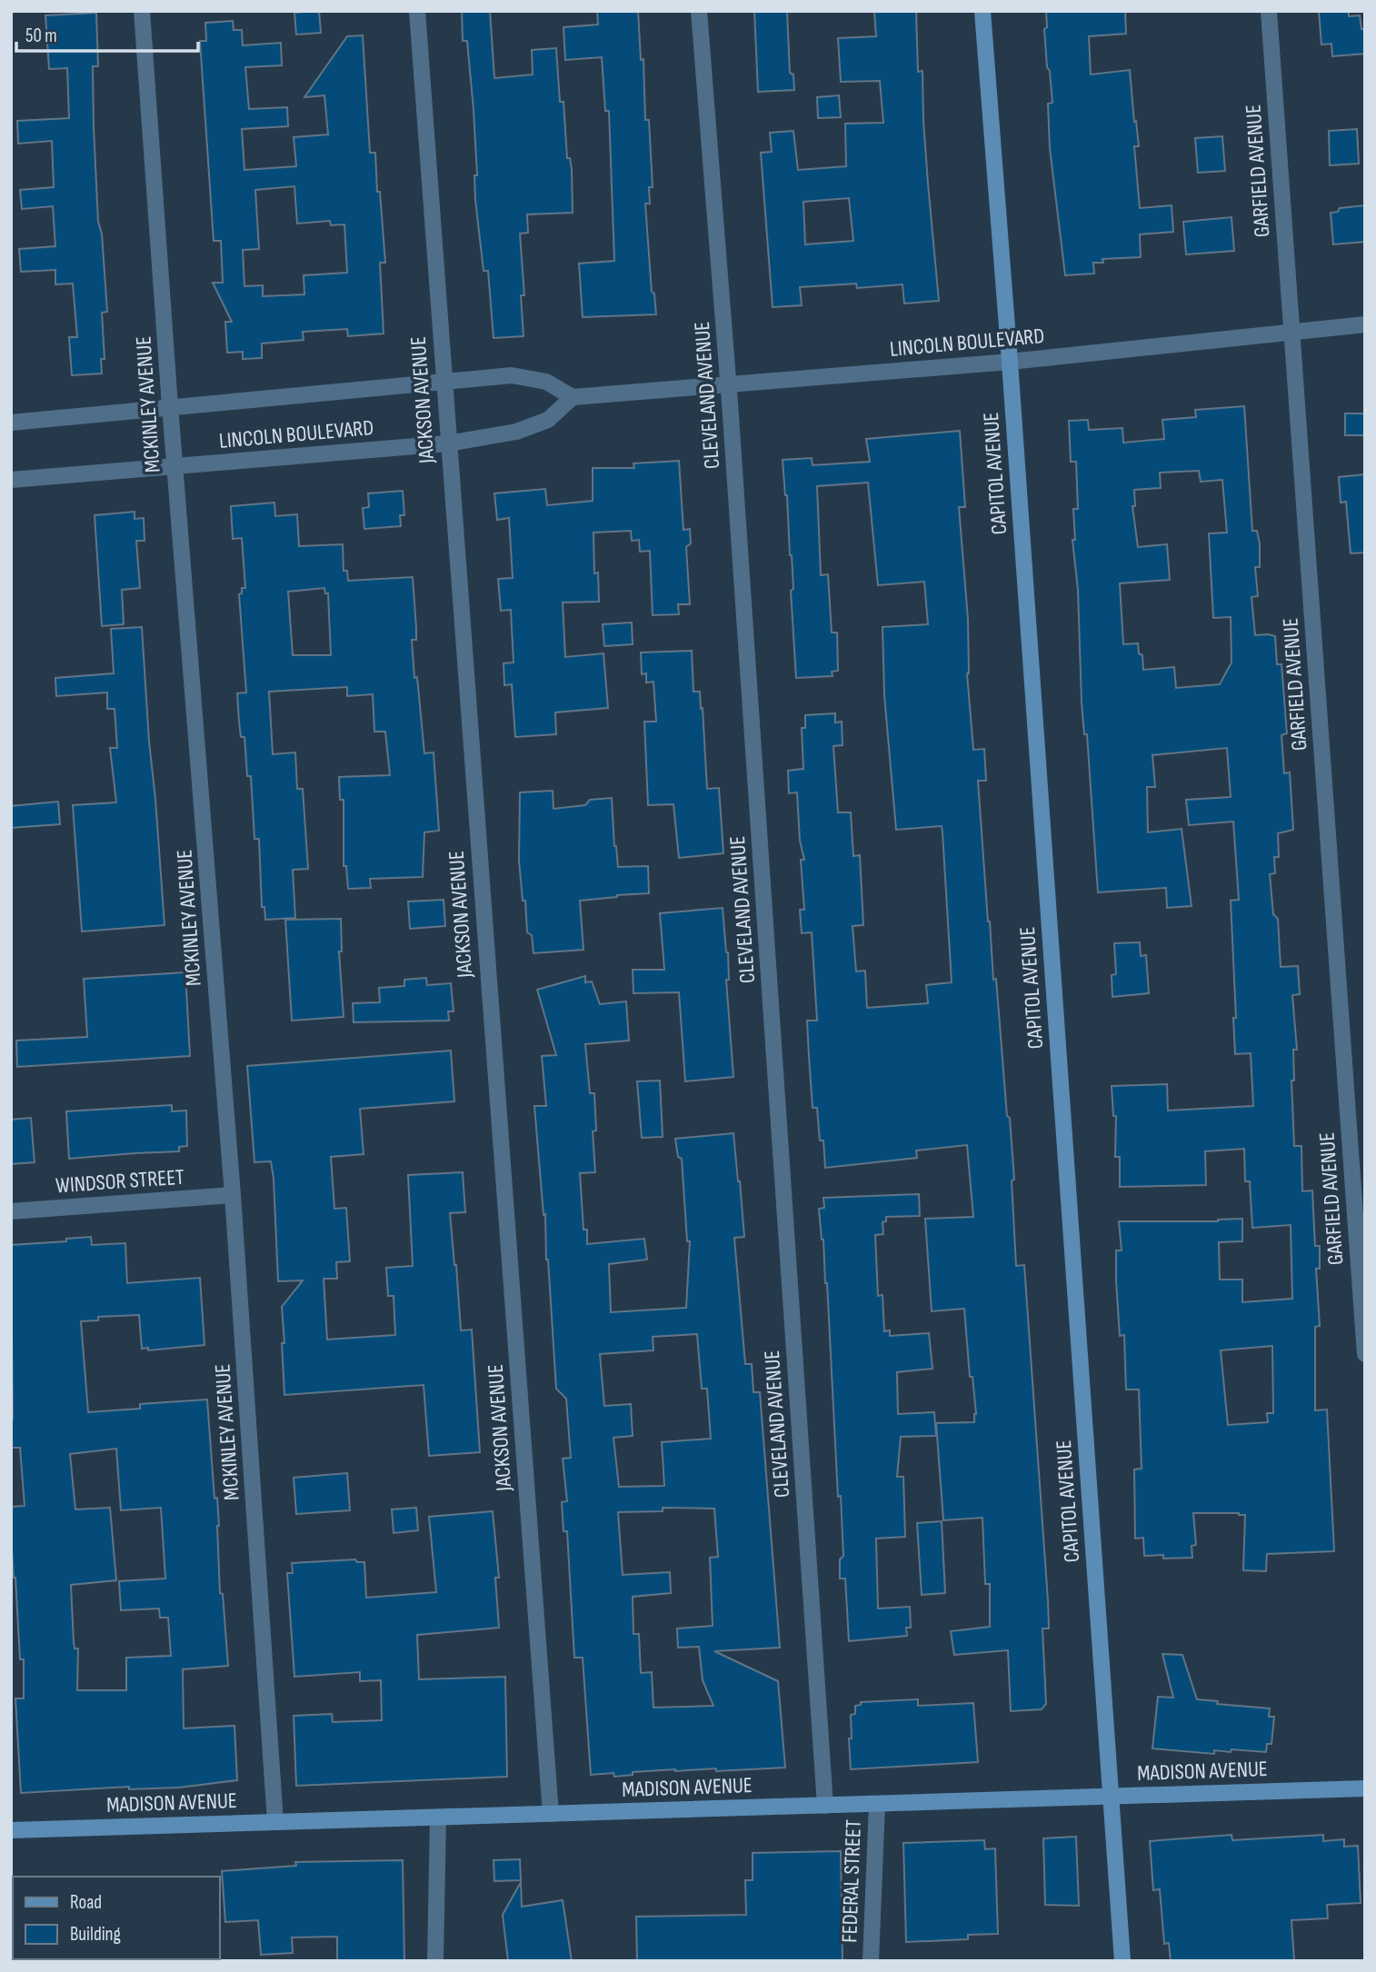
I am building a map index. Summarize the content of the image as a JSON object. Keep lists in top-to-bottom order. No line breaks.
{"streets":{"main road":["CAPITOL AVENUE","MADISON AVENUE"],"street":["GARFIELD AVENUE","LINCOLN BOULEVARD","CLEVELAND AVENUE","JACKSON AVENUE","MCKINLEY AVENUE","WINDSOR STREET","FEDERAL STREET"]},"crossings":[["GARFIELD AVENUE","LINCOLN BOULEVARD"],["LINCOLN BOULEVARD","CLEVELAND AVENUE"],["LINCOLN BOULEVARD","JACKSON AVENUE"],["LINCOLN BOULEVARD","MCKINLEY AVENUE"],["LINCOLN BOULEVARD","CAPITOL AVENUE"],["CLEVELAND AVENUE","MADISON AVENUE"],["JACKSON AVENUE","MADISON AVENUE"],["MCKINLEY AVENUE","WINDSOR STREET"],["MCKINLEY AVENUE","MADISON AVENUE"],["CAPITOL AVENUE","MADISON AVENUE"],["MADISON AVENUE","FEDERAL STREET"]],"legend":["Road","Building"],"scale_bar":"50 m"}
